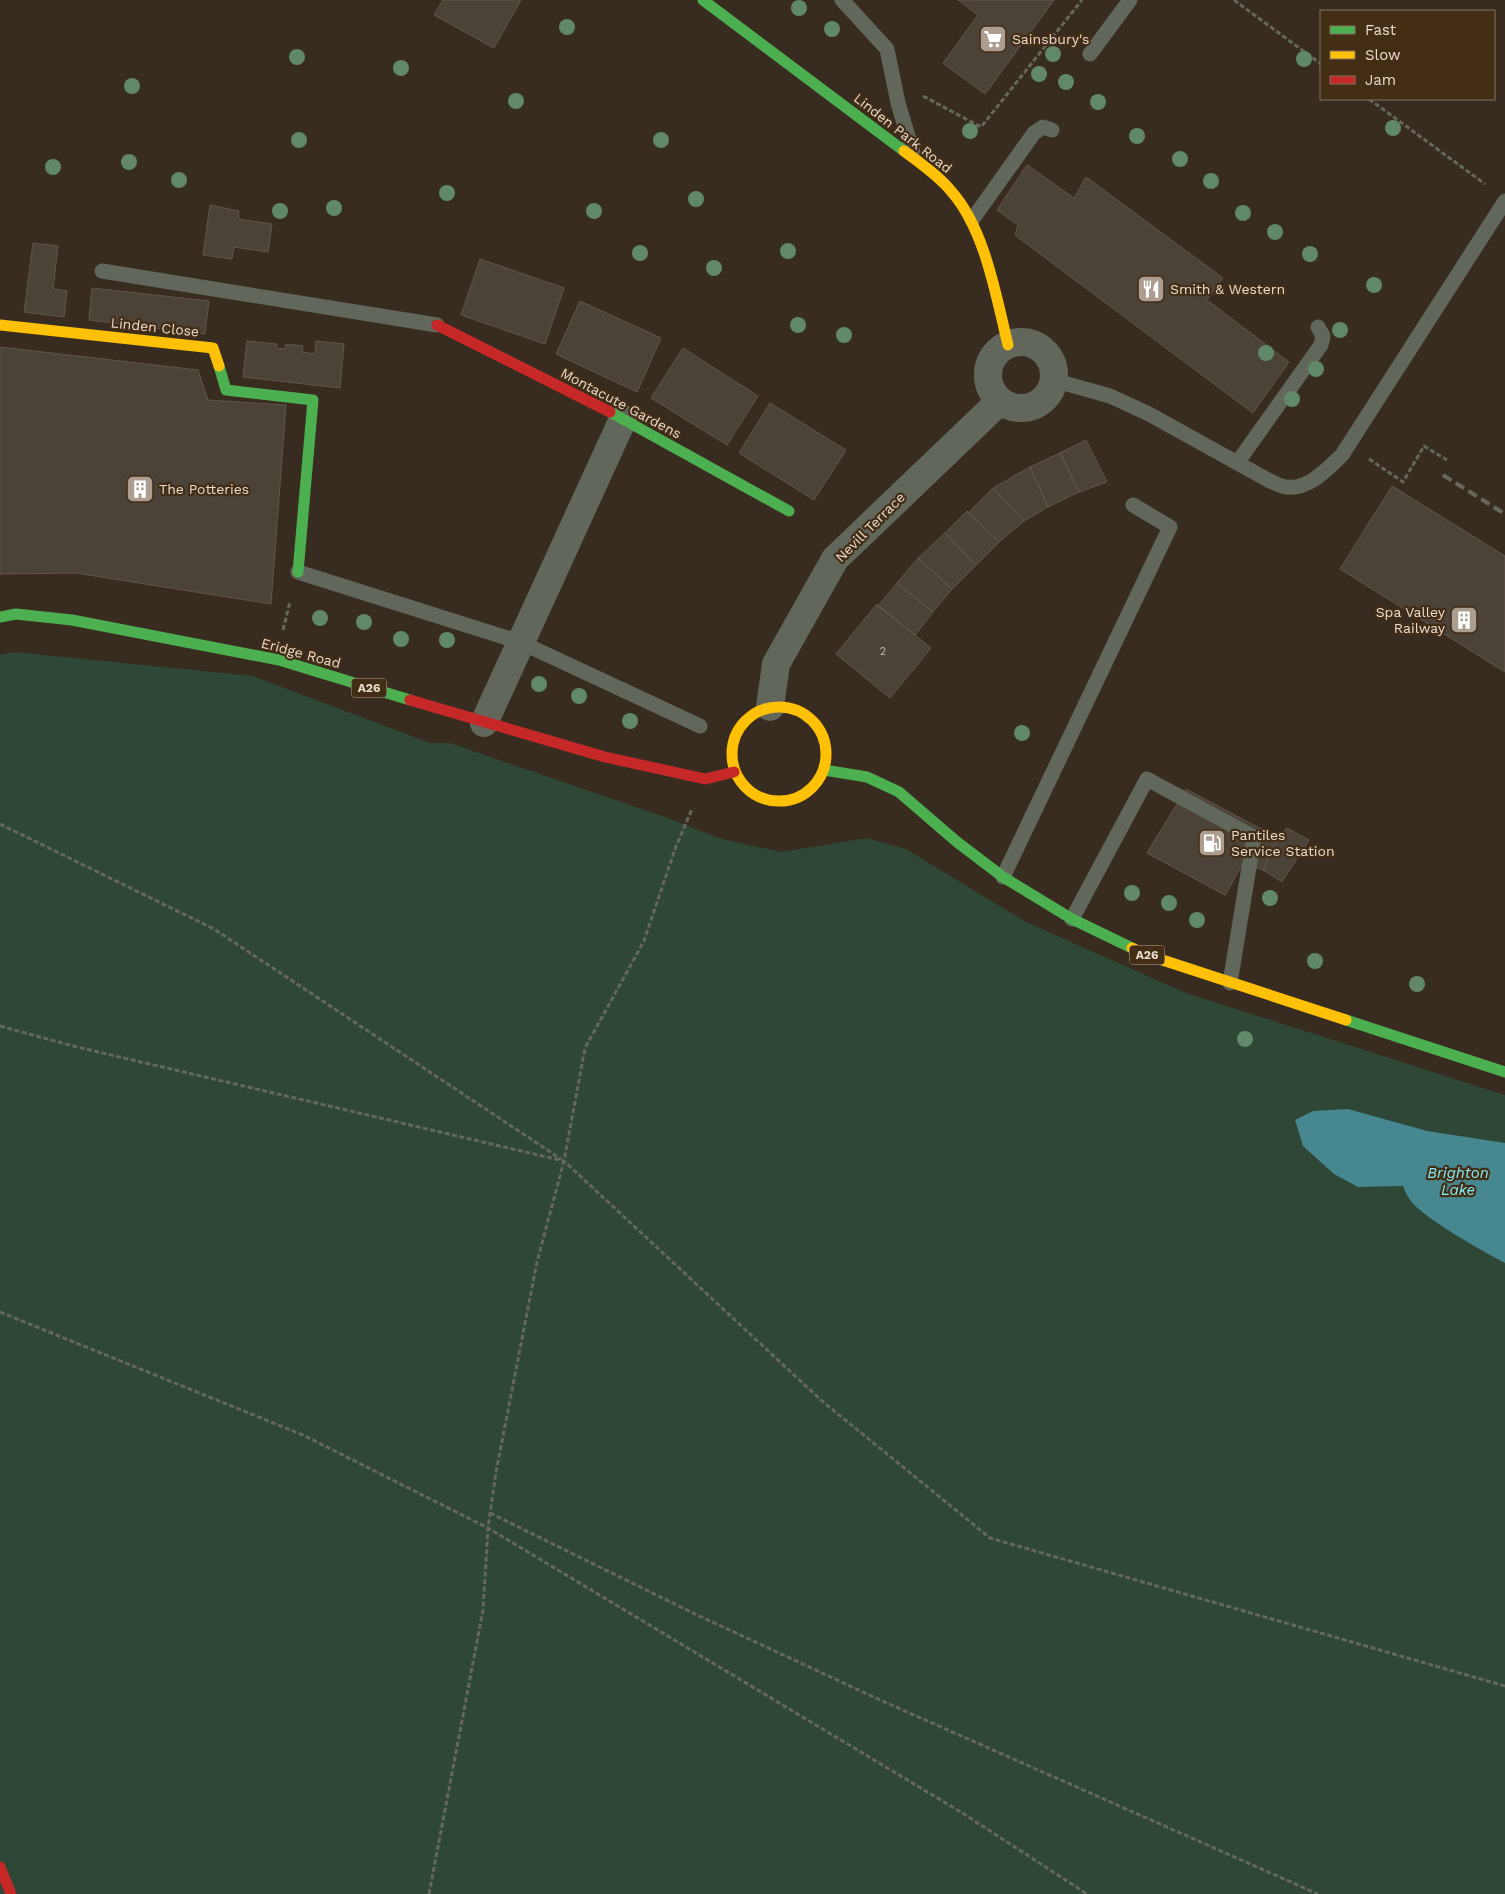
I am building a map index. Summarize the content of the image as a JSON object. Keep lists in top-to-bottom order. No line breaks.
{"streets":{"main road":["Linden Park Road","Linden Close","Montacute Gardens","Eridge Road","A26"],"street":["Nevill Terrace"]},"crossings":[["Linden Park Road","Nevill Terrace"],["Nevill Terrace","Eridge Road"],["Nevill Terrace","A26"],["Eridge Road","A26"]],"water":["Brighton Lake"],"places":{"supermarket":["Sainsbury's"],"restaurant":["Smith & Western"],"building":["The Potteries","Spa Valley Railway"],"fuel station":["Pantiles Service Station"]},"house_numbers":["2"],"legend":["Fast","Slow","Jam"]}
